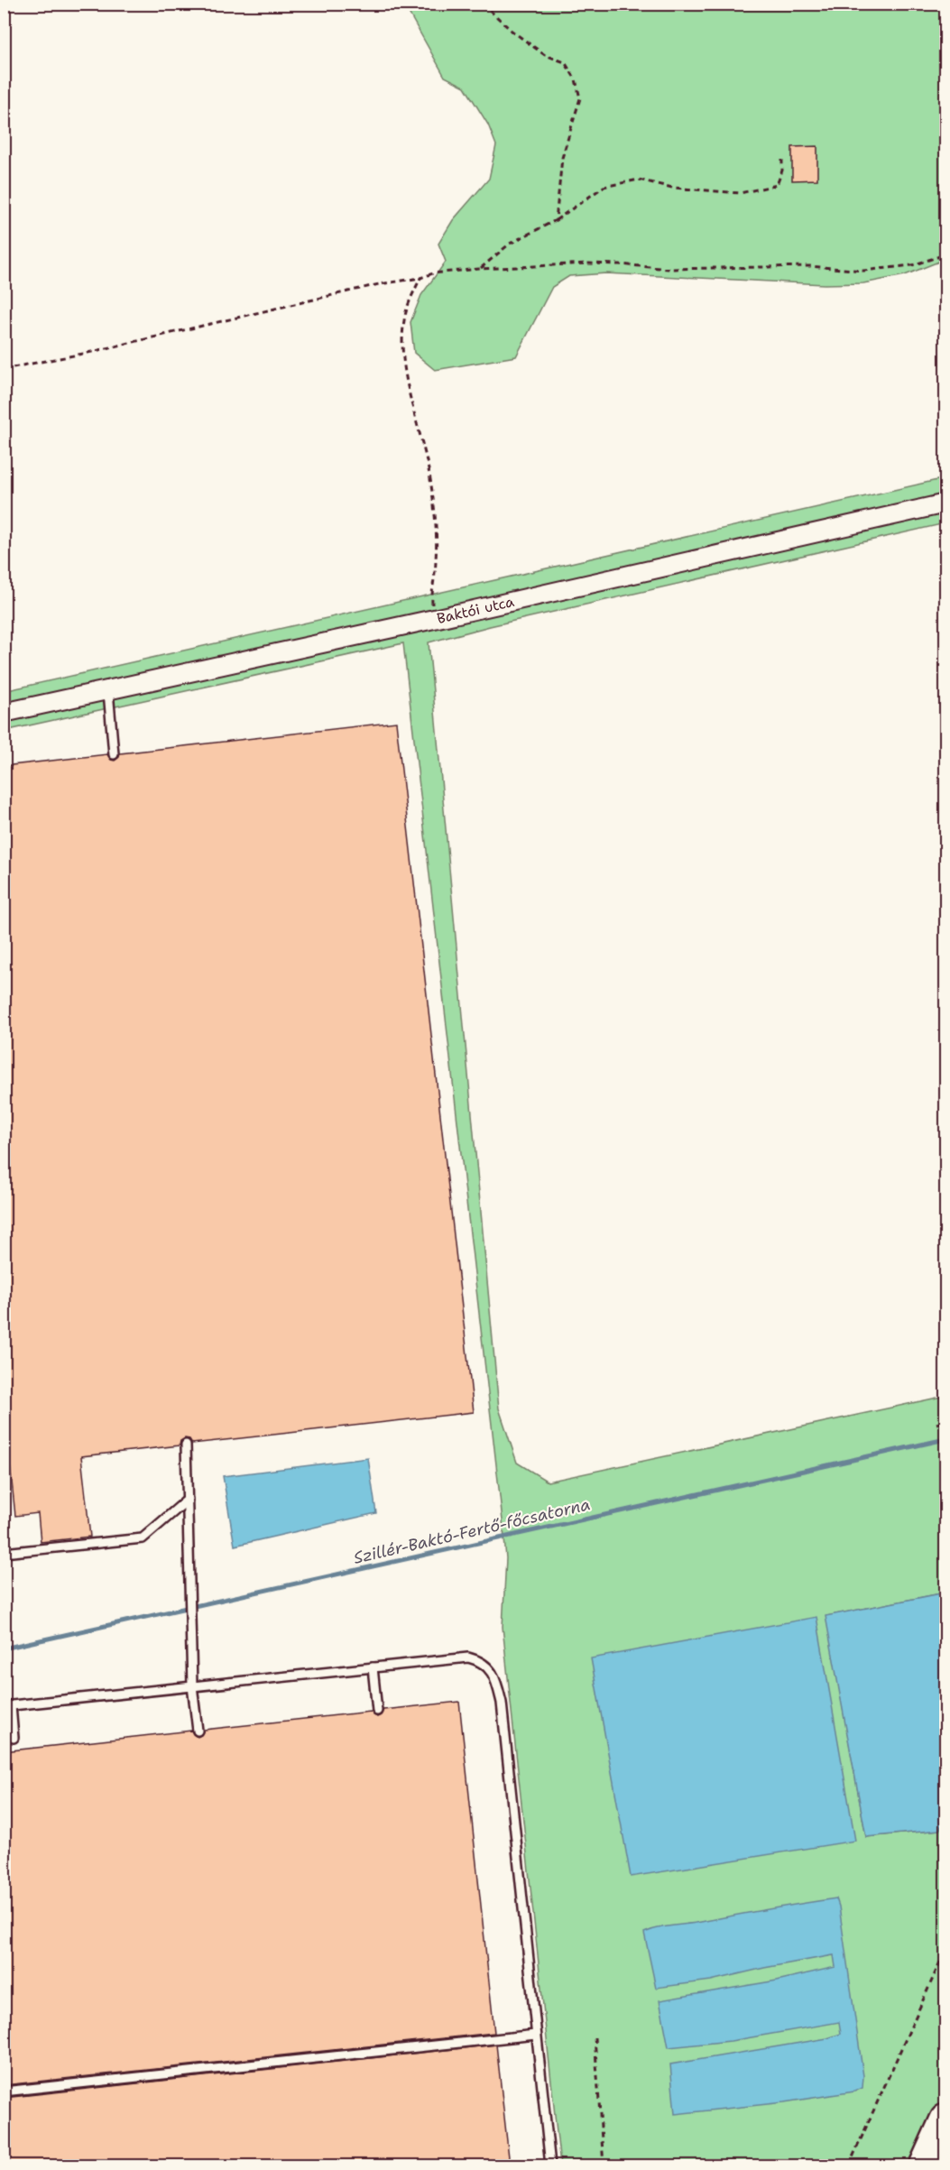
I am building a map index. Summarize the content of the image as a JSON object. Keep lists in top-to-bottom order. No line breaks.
{"streets":{"street":["Baktói utca"]},"water":["Szillér-Baktó-Fertő-főcsatorna"]}
